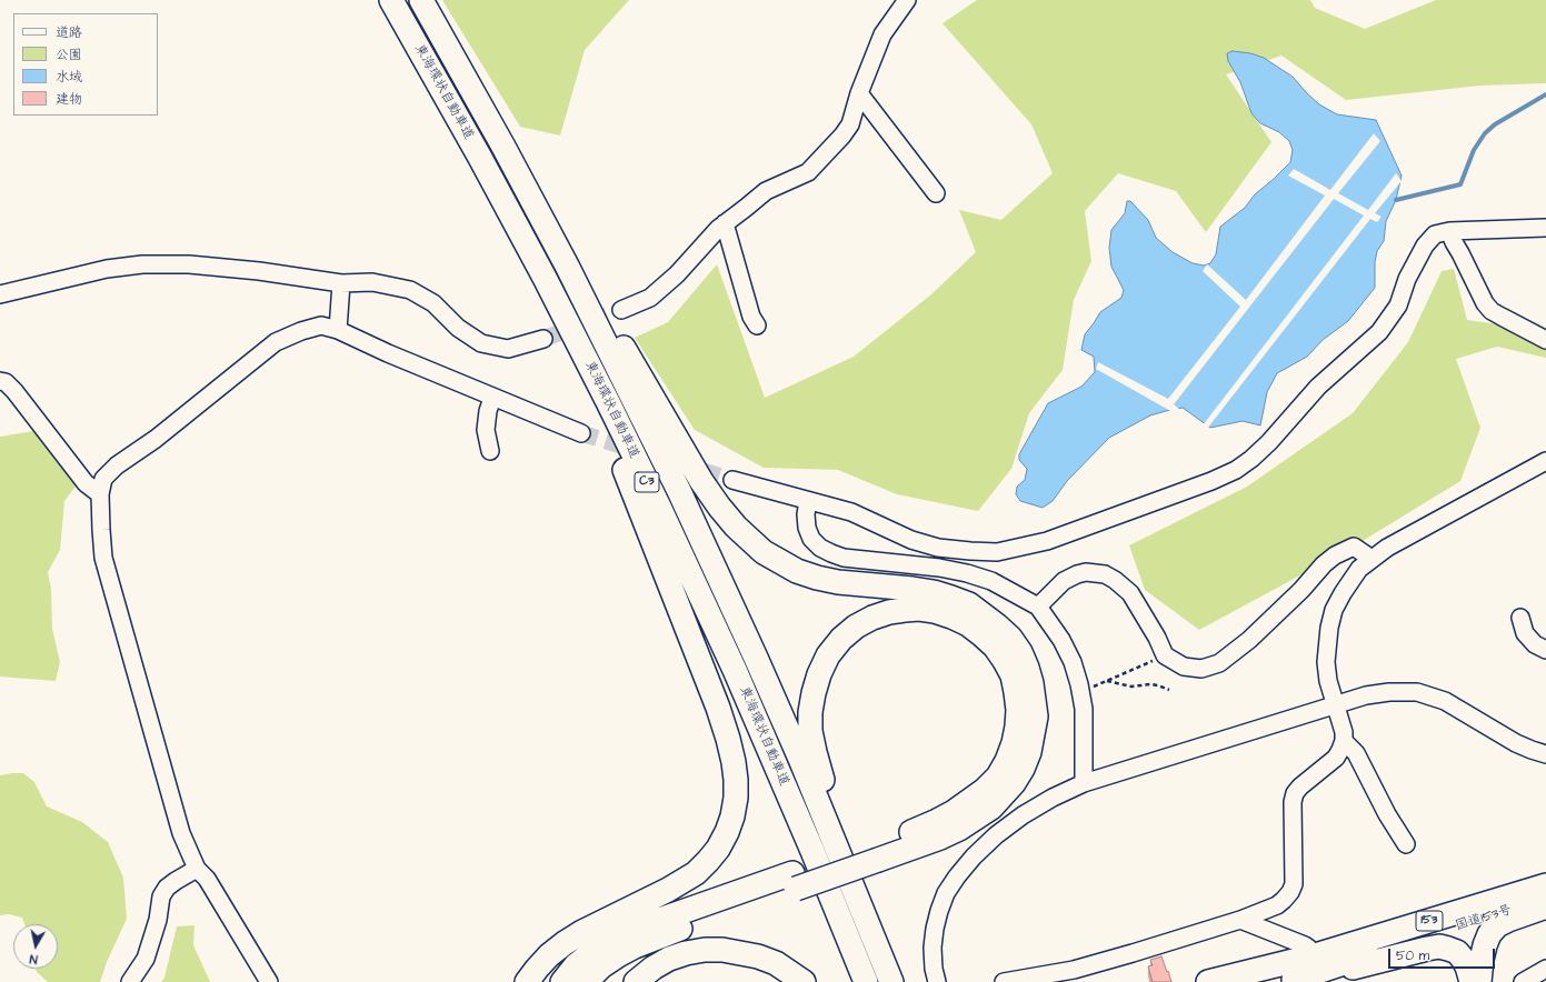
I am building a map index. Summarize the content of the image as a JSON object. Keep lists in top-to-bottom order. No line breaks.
{"streets":{"highway":["東海環状自動車道","C3","国道153号","153"]},"crossings":[["国道153号","153"]],"legend":["道路","公園","水域","建物"],"scale_bar":"50 m","north":"bottom"}
